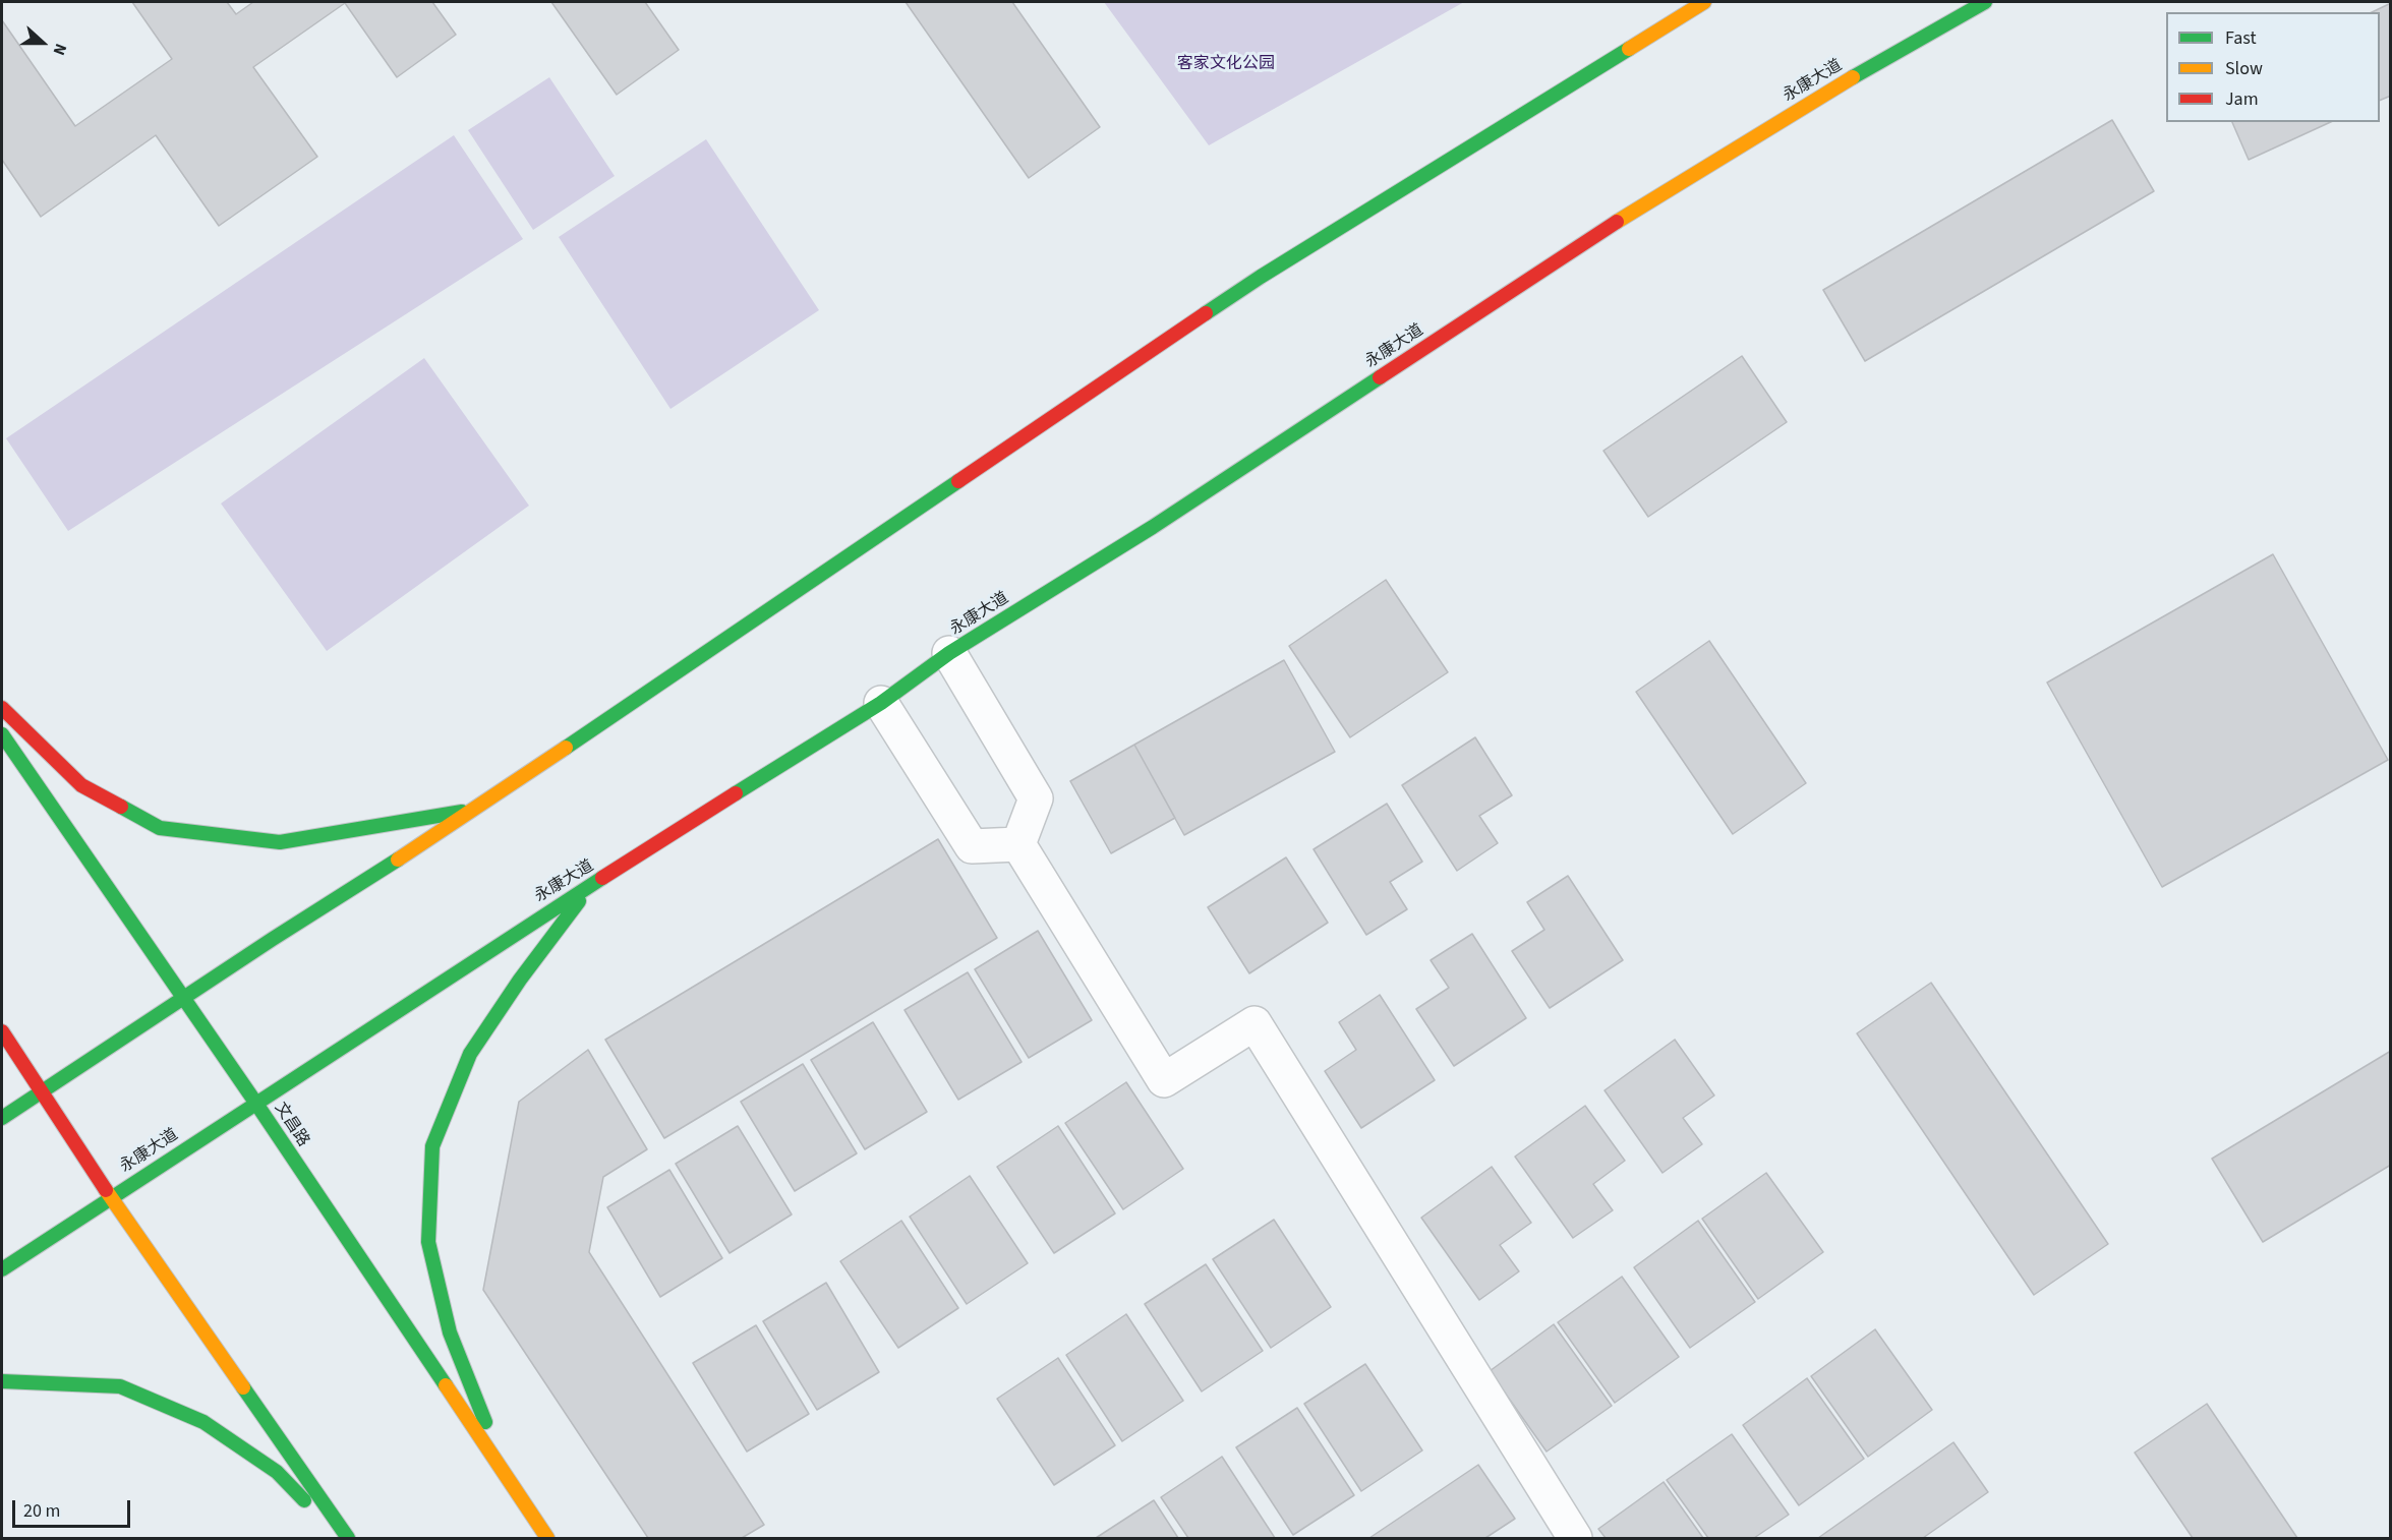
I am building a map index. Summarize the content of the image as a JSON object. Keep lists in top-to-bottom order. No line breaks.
{"streets":{"main road":["永康大道","文昌路"]},"crossings":[["永康大道","文昌路"]],"parks":["客家文化公园"],"legend":["Fast","Slow","Jam"],"scale_bar":"20 m","north":"right"}
